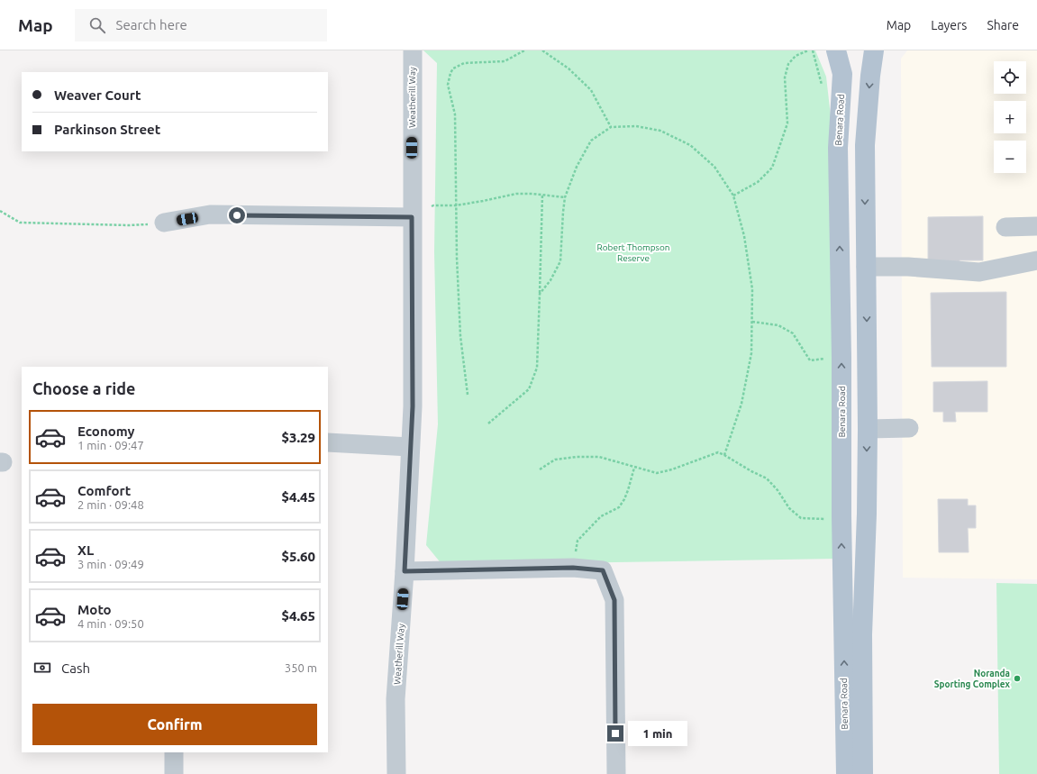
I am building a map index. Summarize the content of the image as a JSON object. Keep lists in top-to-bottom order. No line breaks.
{"streets":{"main road":["Benara Road"],"street":["Weatherill Way"]},"parks":["Robert Thompson Reserve"],"places":["Noranda Sporting Complex"],"page":{"header":"Map","search":"Search here","nav":["Map","Layers","Share"],"map_buttons":["+","−"],"banner":["Weaver Court","Parkinson Street"],"heading":"Choose a ride","list":[{"name":"Economy","note":"1 min · 09:47","value":"$3.29"},{"name":"Comfort","note":"2 min · 09:48","value":"$4.45"},{"name":"XL","note":"3 min · 09:49","value":"$5.60"},{"name":"Moto","note":"4 min · 09:50","value":"$4.65"}],"pay":["Cash","350 m"],"buttons":"Confirm","bubble":"1 min"}}
